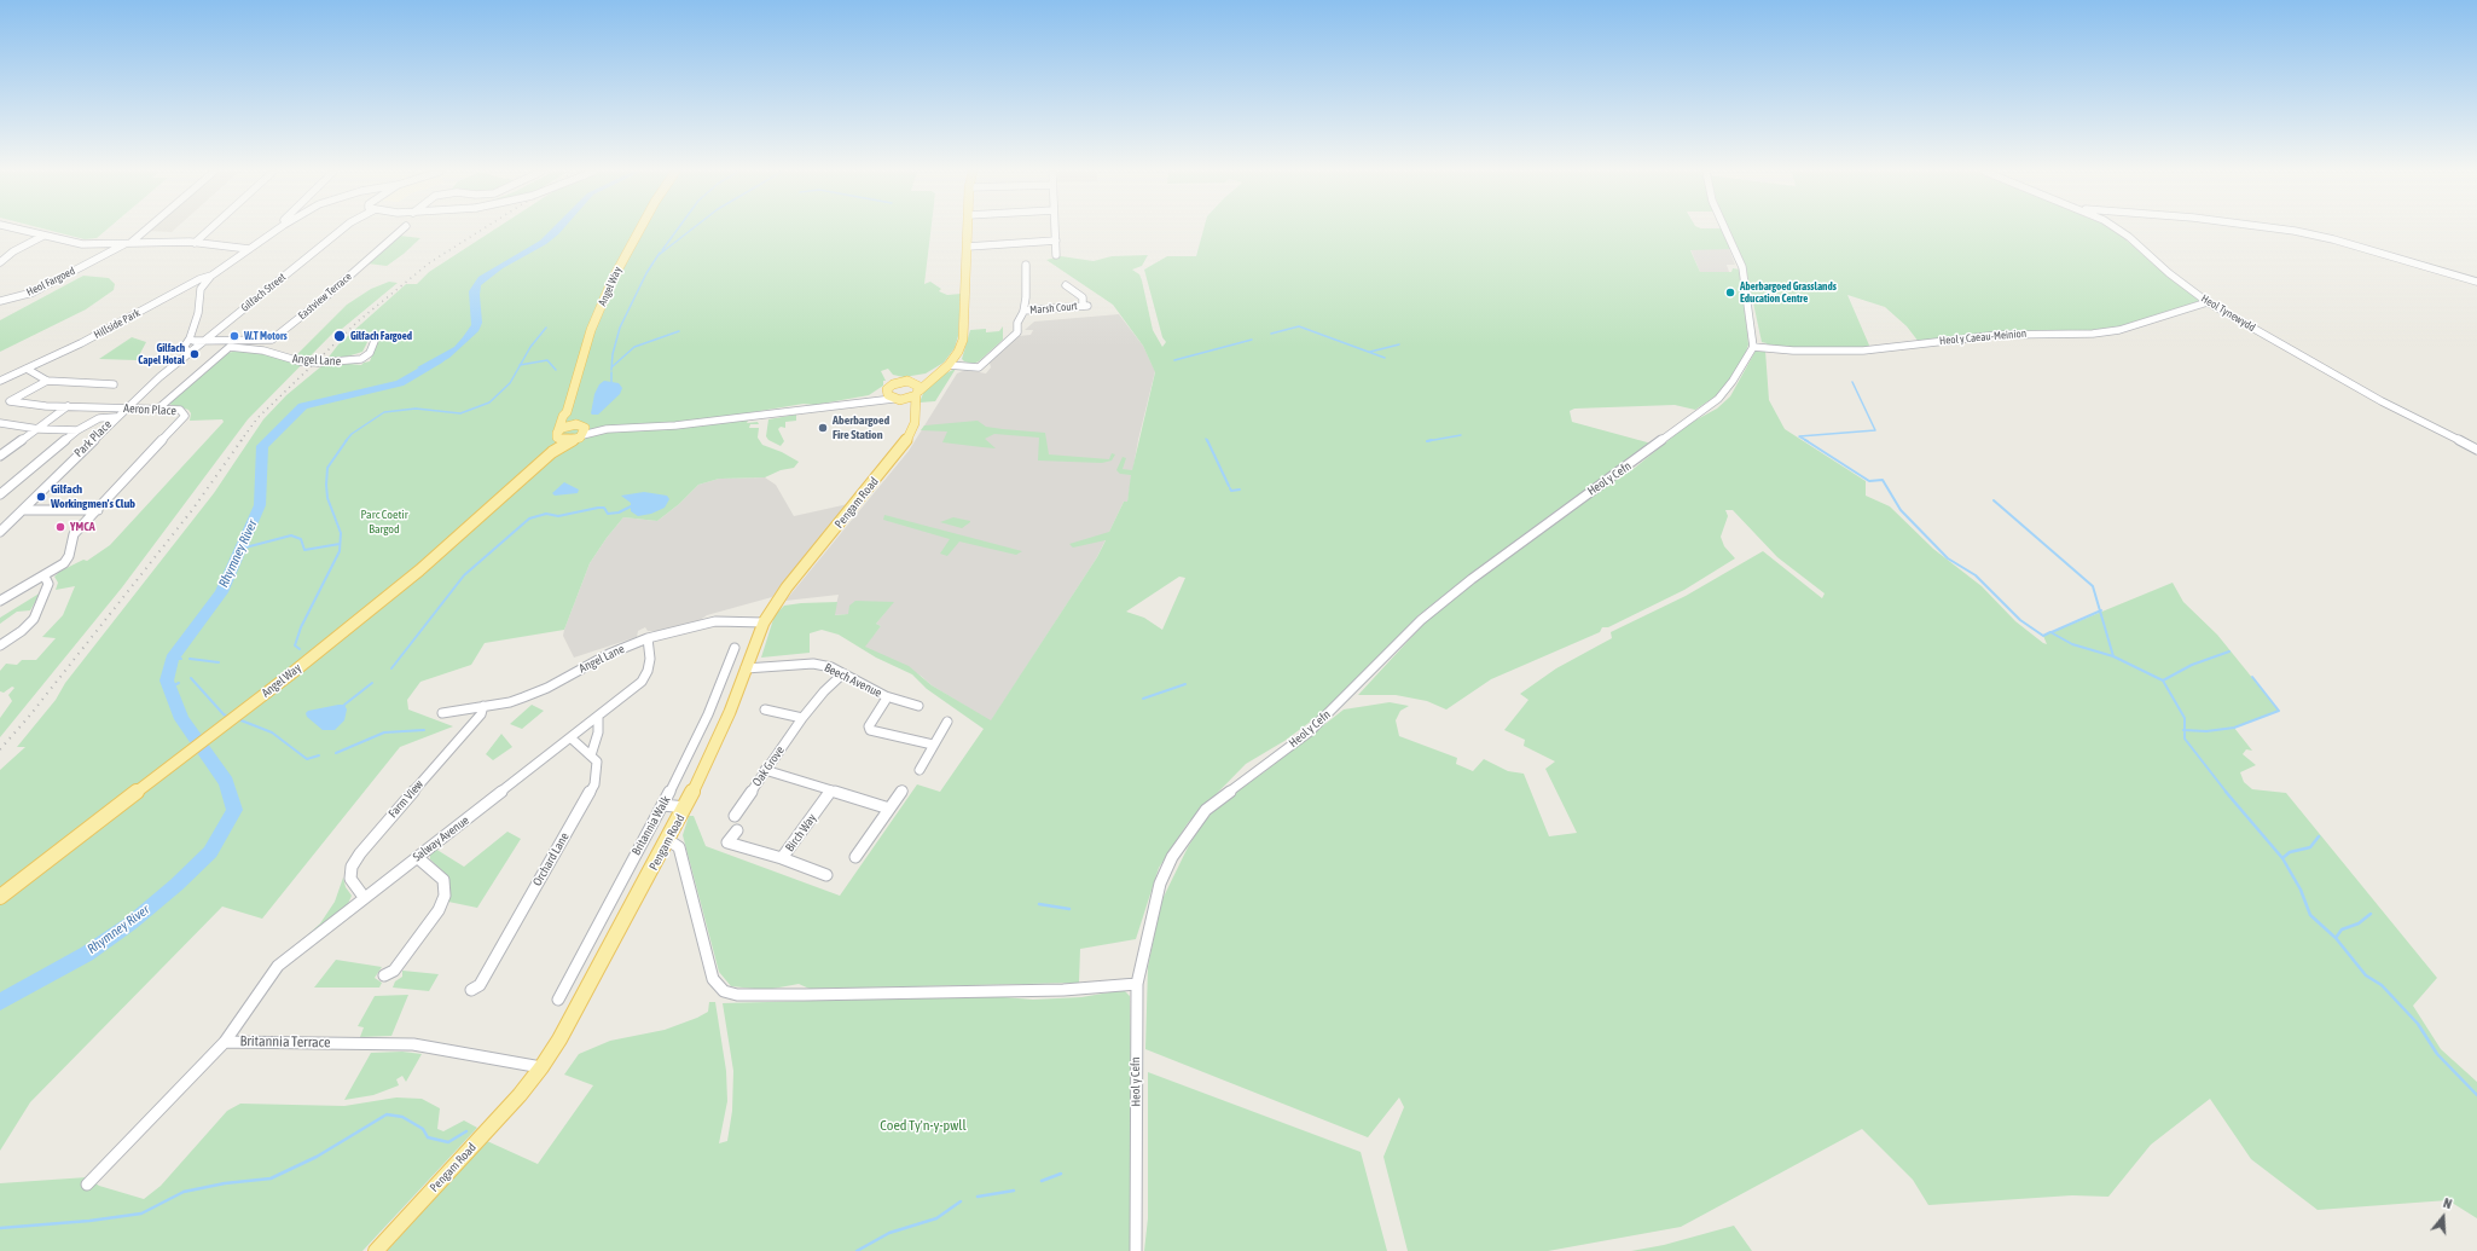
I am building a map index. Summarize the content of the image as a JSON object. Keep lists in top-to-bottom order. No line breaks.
{"streets":{"main road":["Angel Way","Pengam Road"],"street":["Heol Fargoed","Gilfach Street","Eastview Terrace","Marsh Court","Heol Tynewydd","Hillside Park","Heol y Caeau-Meinion","Angel Lane","Aeron Place","Park Place","Heol y Cefn","Beech Avenue","Oak Grove","Farm View","Britannia Walk","Birch Way","Salway Avenue","Orchard Lane","Britannia Terrace"]},"crossings":[["Gilfach Street","Eastview Terrace"],["Gilfach Street","Park Place"],["Heol Tynewydd","Heol y Caeau-Meinion"],["Heol y Caeau-Meinion","Heol y Cefn"],["Angel Lane","Aeron Place"],["Angel Lane","Pengam Road"],["Angel Lane","Farm View"],["Angel Lane","Salway Avenue"],["Aeron Place","Park Place"],["Pengam Road","Beech Avenue"],["Pengam Road","Britannia Terrace"],["Beech Avenue","Oak Grove"],["Farm View","Salway Avenue"],["Salway Avenue","Britannia Terrace"]],"water":["Rhymney River"],"parks":["Parc Coetir Bargod","Coed Ty'n-y-pwll"],"places":["Aberbargoed Grasslands Education Centre","W.T Motors","Gilfach Fargoed","Gilfach Capel Hotal","Aberbargoed Fire Station","Gilfach Workingmen's Club","YMCA"],"north":"top"}
